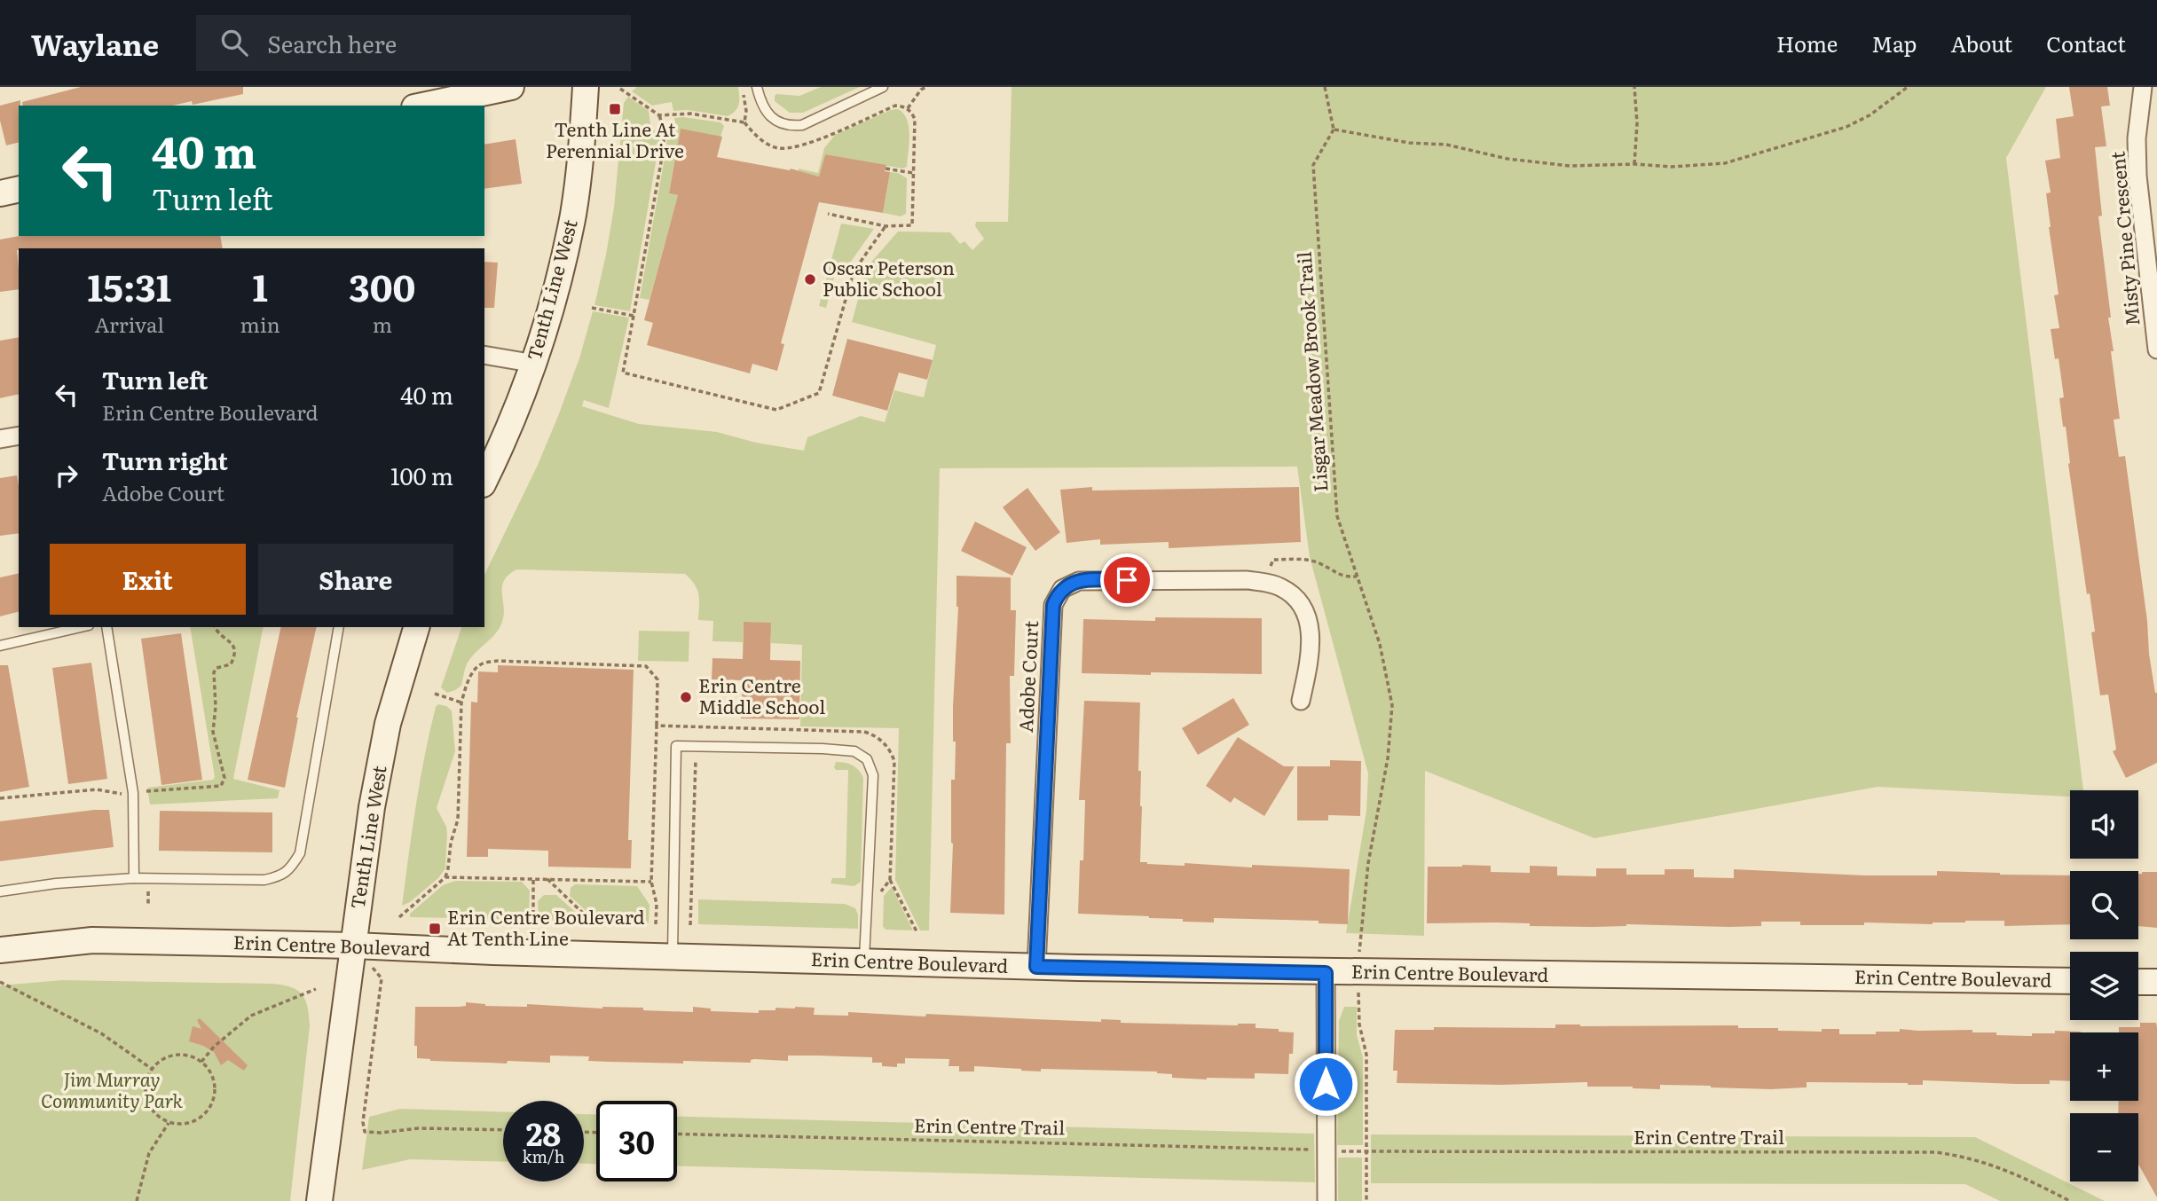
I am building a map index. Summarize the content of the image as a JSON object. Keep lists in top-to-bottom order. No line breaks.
{"streets":{"street":["Misty Pine Crescent","Tenth Line West","Adobe Court","Erin Centre Boulevard"],"path":["Lisgar Meadow Brook Trail","Erin Centre Trail"]},"crossings":[["Tenth Line West","Erin Centre Boulevard"],["Lisgar Meadow Brook Trail","Erin Centre Boulevard"],["Lisgar Meadow Brook Trail","Erin Centre Trail"],["Adobe Court","Erin Centre Boulevard"]],"parks":["Jim Murray Community Park"],"places":{"transit":["Tenth Line At Perennial Drive","Erin Centre Boulevard At Tenth Line"],"other":["Oscar Peterson Public School","Erin Centre Middle School"]},"page":{"header":"Waylane","search":"Search here","nav":["Home","Map","About","Contact"],"turn":["40 m","Turn left"],"eta":["15:31","Arrival","1","min","300","m"],"list":[{"name":"Turn left","note":"Erin Centre Boulevard","value":"40 m"},{"name":"Turn right","note":"Adobe Court","value":"100 m"}],"buttons":["Exit","Share"],"map_buttons":["+","−"],"speed":"28 km/h","limit":"30"}}
